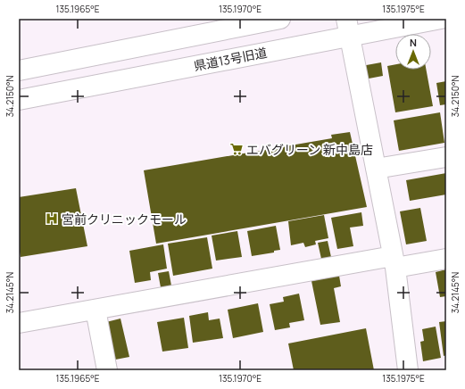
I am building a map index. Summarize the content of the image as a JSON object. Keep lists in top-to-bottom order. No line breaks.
{"streets":{"street":["県道13号旧道"]},"places":{"supermarket":["エバグリーン 新中島店"],"hospital":["宮前クリニックモール"]},"north":"top","coordinates":["135.1965°E","135.1970°E","135.1975°E","34.2150°N","34.2145°N"]}
